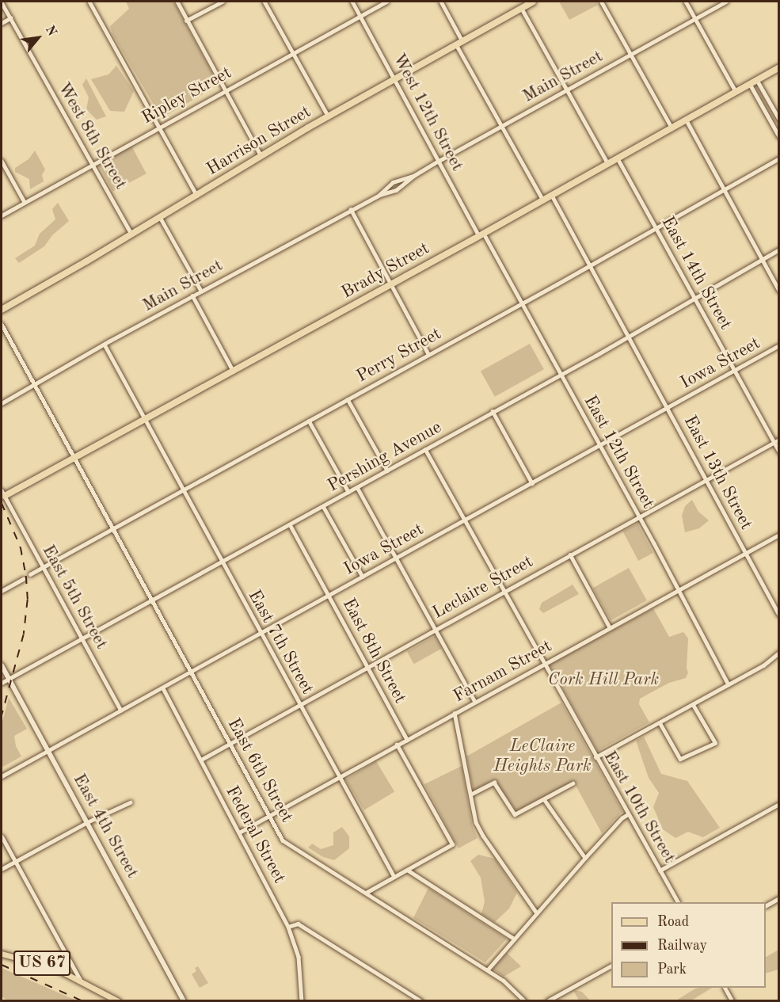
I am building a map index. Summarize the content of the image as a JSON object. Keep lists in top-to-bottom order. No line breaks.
{"streets":{"highway":["Harrison Street","Brady Street"],"main road":["East 4th Street","US 67"],"street":["Main Street","Ripley Street","West 12th Street","West 8th Street","East 14th Street","Perry Street","Iowa Street","East 12th Street","Pershing Avenue","East 13th Street","Leclaire Street","East 5th Street","East 7th Street","East 8th Street","Farnam Street","East 6th Street","East 10th Street","Federal Street"]},"crossings":[["Main Street","West 12th Street"],["Main Street","East 7th Street"],["Main Street","East 6th Street"],["Ripley Street","West 12th Street"],["Ripley Street","West 8th Street"],["West 12th Street","Harrison Street"],["West 12th Street","Brady Street"],["West 12th Street","East 12th Street"],["West 8th Street","Harrison Street"],["Brady Street","East 14th Street"],["Brady Street","East 12th Street"],["Brady Street","East 13th Street"],["Brady Street","East 5th Street"],["Brady Street","East 7th Street"],["Brady Street","East 6th Street"],["East 14th Street","Perry Street"],["East 14th Street","Iowa Street"],["East 14th Street","Pershing Avenue"],["East 14th Street","Leclaire Street"],["Perry Street","East 12th Street"],["Perry Street","East 13th Street"],["Perry Street","East 5th Street"],["Perry Street","East 7th Street"],["Perry Street","East 6th Street"],["Iowa Street","East 12th Street"],["Iowa Street","East 13th Street"],["Iowa Street","East 5th Street"],["Iowa Street","East 7th Street"],["Iowa Street","East 8th Street"],["Iowa Street","East 6th Street"],["Iowa Street","East 10th Street"],["Iowa Street","East 4th Street"],["Iowa Street","Federal Street"],["East 12th Street","Pershing Avenue"],["East 12th Street","Leclaire Street"],["East 12th Street","Farnam Street"],["Pershing Avenue","East 13th Street"],["Pershing Avenue","East 5th Street"],["Pershing Avenue","East 7th Street"],["Pershing Avenue","East 8th Street"],["Pershing Avenue","East 6th Street"],["Pershing Avenue","East 10th Street"],["Pershing Avenue","East 4th Street"],["East 13th Street","Leclaire Street"],["East 13th Street","Farnam Street"],["Leclaire Street","East 7th Street"],["Leclaire Street","East 8th Street"],["Leclaire Street","East 6th Street"],["Leclaire Street","East 10th Street"],["Leclaire Street","Federal Street"],["East 7th Street","Farnam Street"],["East 8th Street","Farnam Street"],["Farnam Street","East 6th Street"],["Farnam Street","East 10th Street"],["Farnam Street","Federal Street"]],"parks":["Cork Hill Park","LeClaire Heights Park"],"legend":["Road","Railway","Park"],"north":"top right"}
